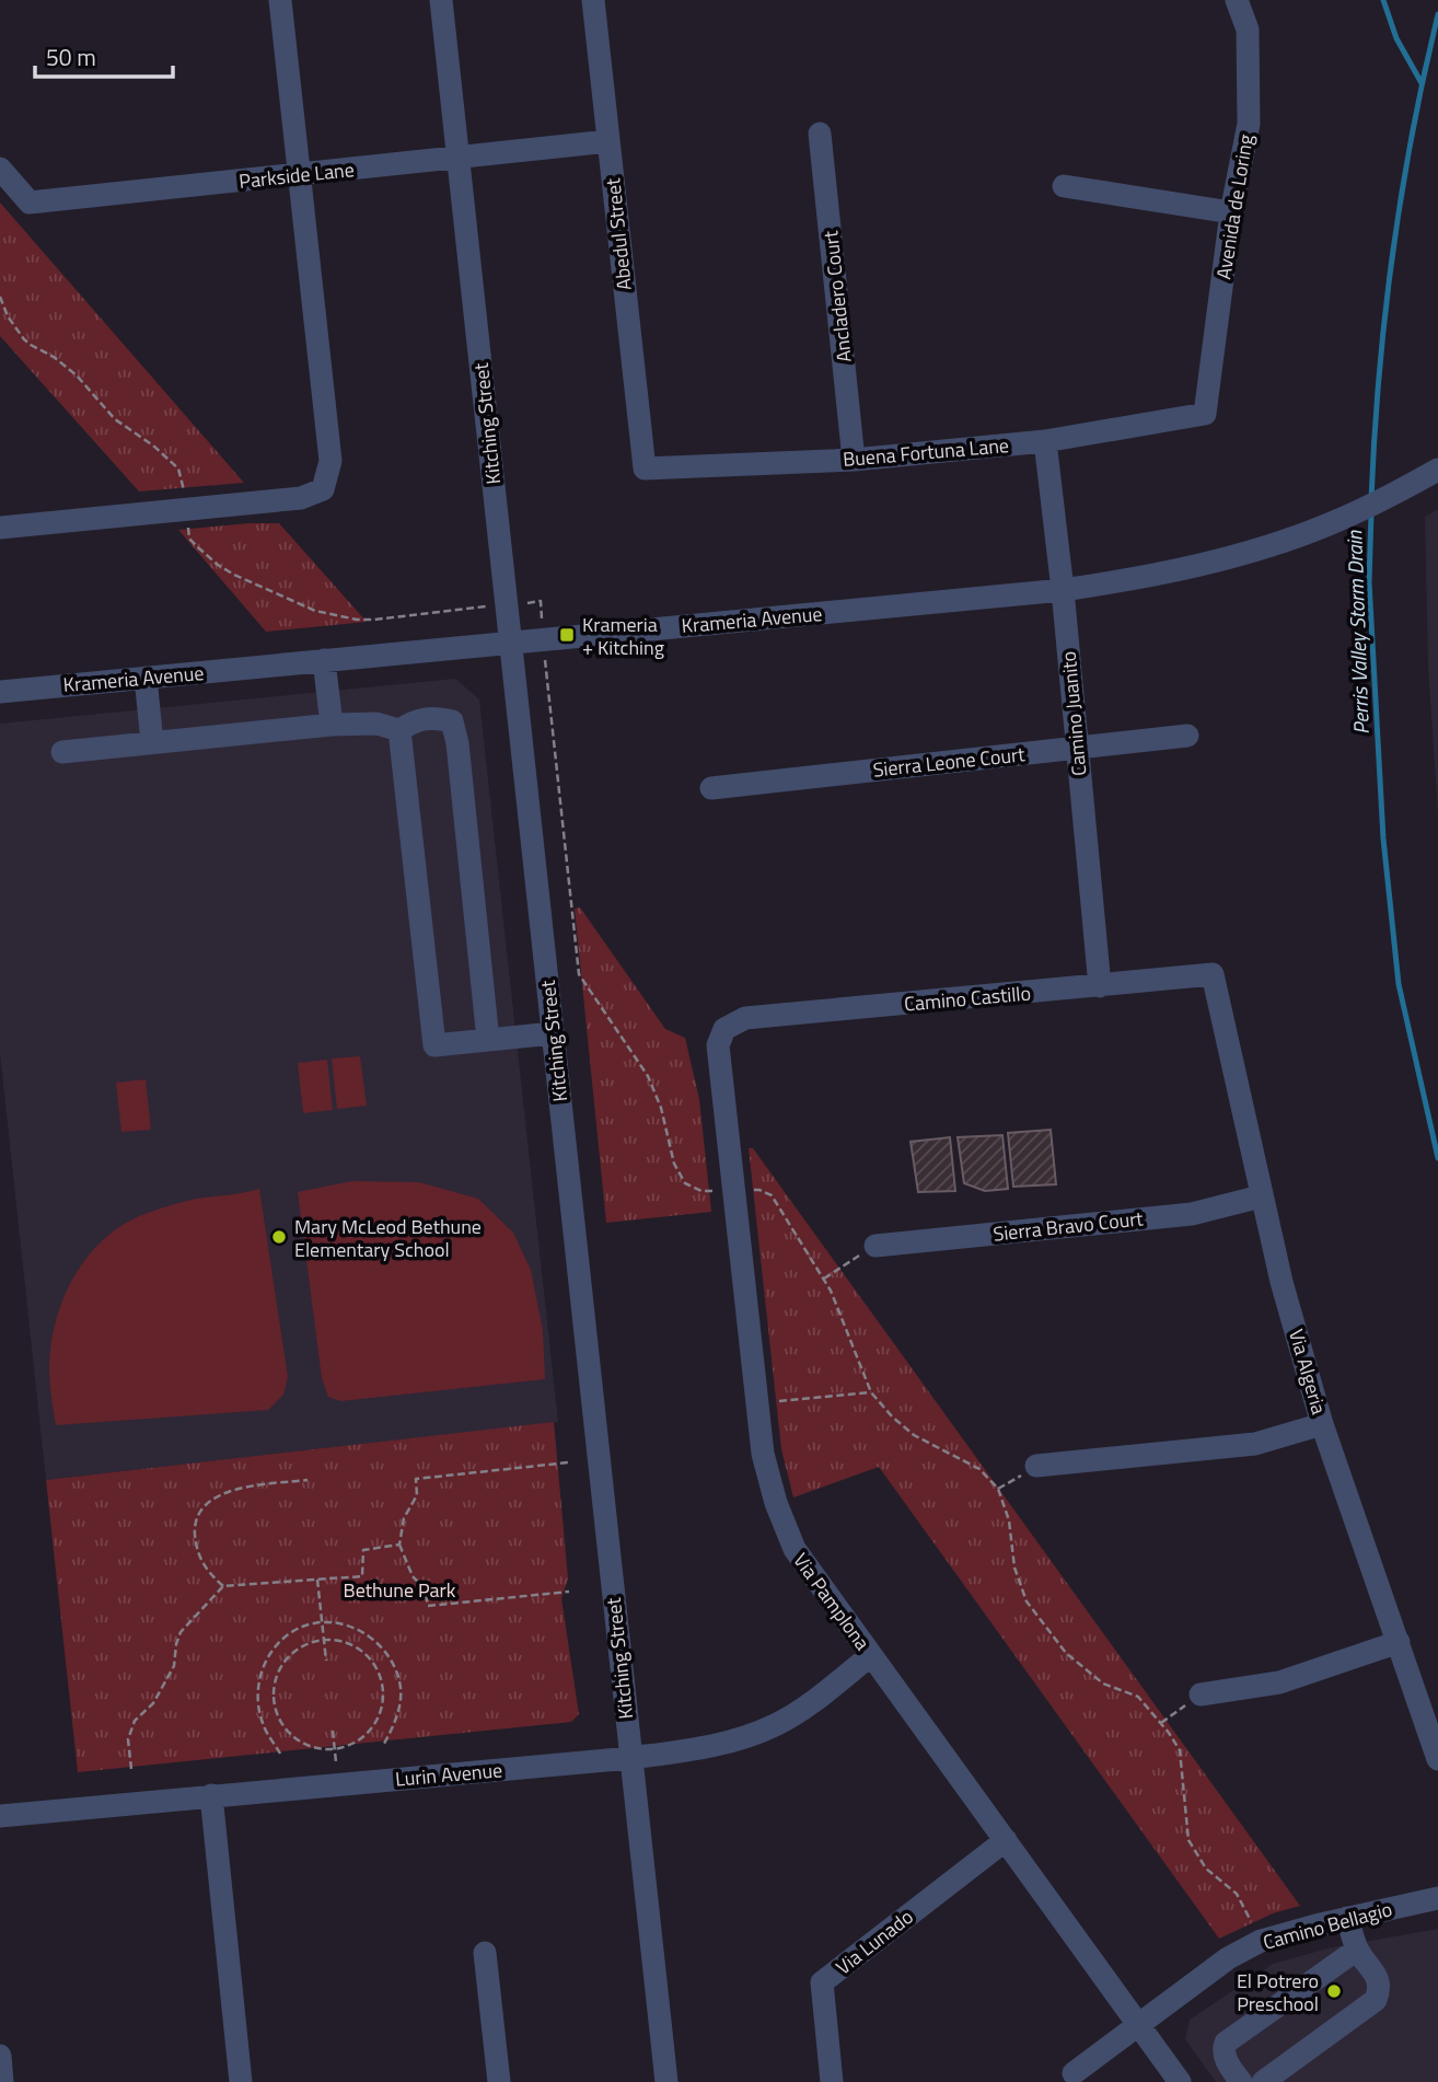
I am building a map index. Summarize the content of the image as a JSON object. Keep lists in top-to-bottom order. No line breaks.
{"streets":{"street":["Parkside Lane","Avenida de Loring","Abedul Street","Ancladero Court","Kitching Street","Buena Fortuna Lane","Krameria Avenue","Camino Juanito","Sierra Leone Court","Camino Castillo","Sierra Bravo Court","Via Algeria","Via Pamplona","Lurin Avenue","Camino Bellagio","Via Lunado"]},"crossings":[["Parkside Lane","Abedul Street"],["Parkside Lane","Kitching Street"],["Avenida de Loring","Buena Fortuna Lane"],["Abedul Street","Buena Fortuna Lane"],["Ancladero Court","Buena Fortuna Lane"],["Kitching Street","Krameria Avenue"],["Kitching Street","Lurin Avenue"],["Buena Fortuna Lane","Camino Juanito"],["Krameria Avenue","Camino Juanito"],["Camino Juanito","Sierra Leone Court"],["Camino Juanito","Camino Castillo"],["Camino Castillo","Via Algeria"],["Camino Castillo","Via Pamplona"],["Sierra Bravo Court","Via Algeria"],["Via Pamplona","Lurin Avenue"],["Via Pamplona","Camino Bellagio"],["Via Pamplona","Via Lunado"]],"water":["Perris Valley Storm Drain"],"parks":["Bethune Park"],"places":{"transit":["Krameria + Kitching"],"other":["Mary McLeod Bethune Elementary School","El Potrero Preschool"]},"scale_bar":"50 m"}
